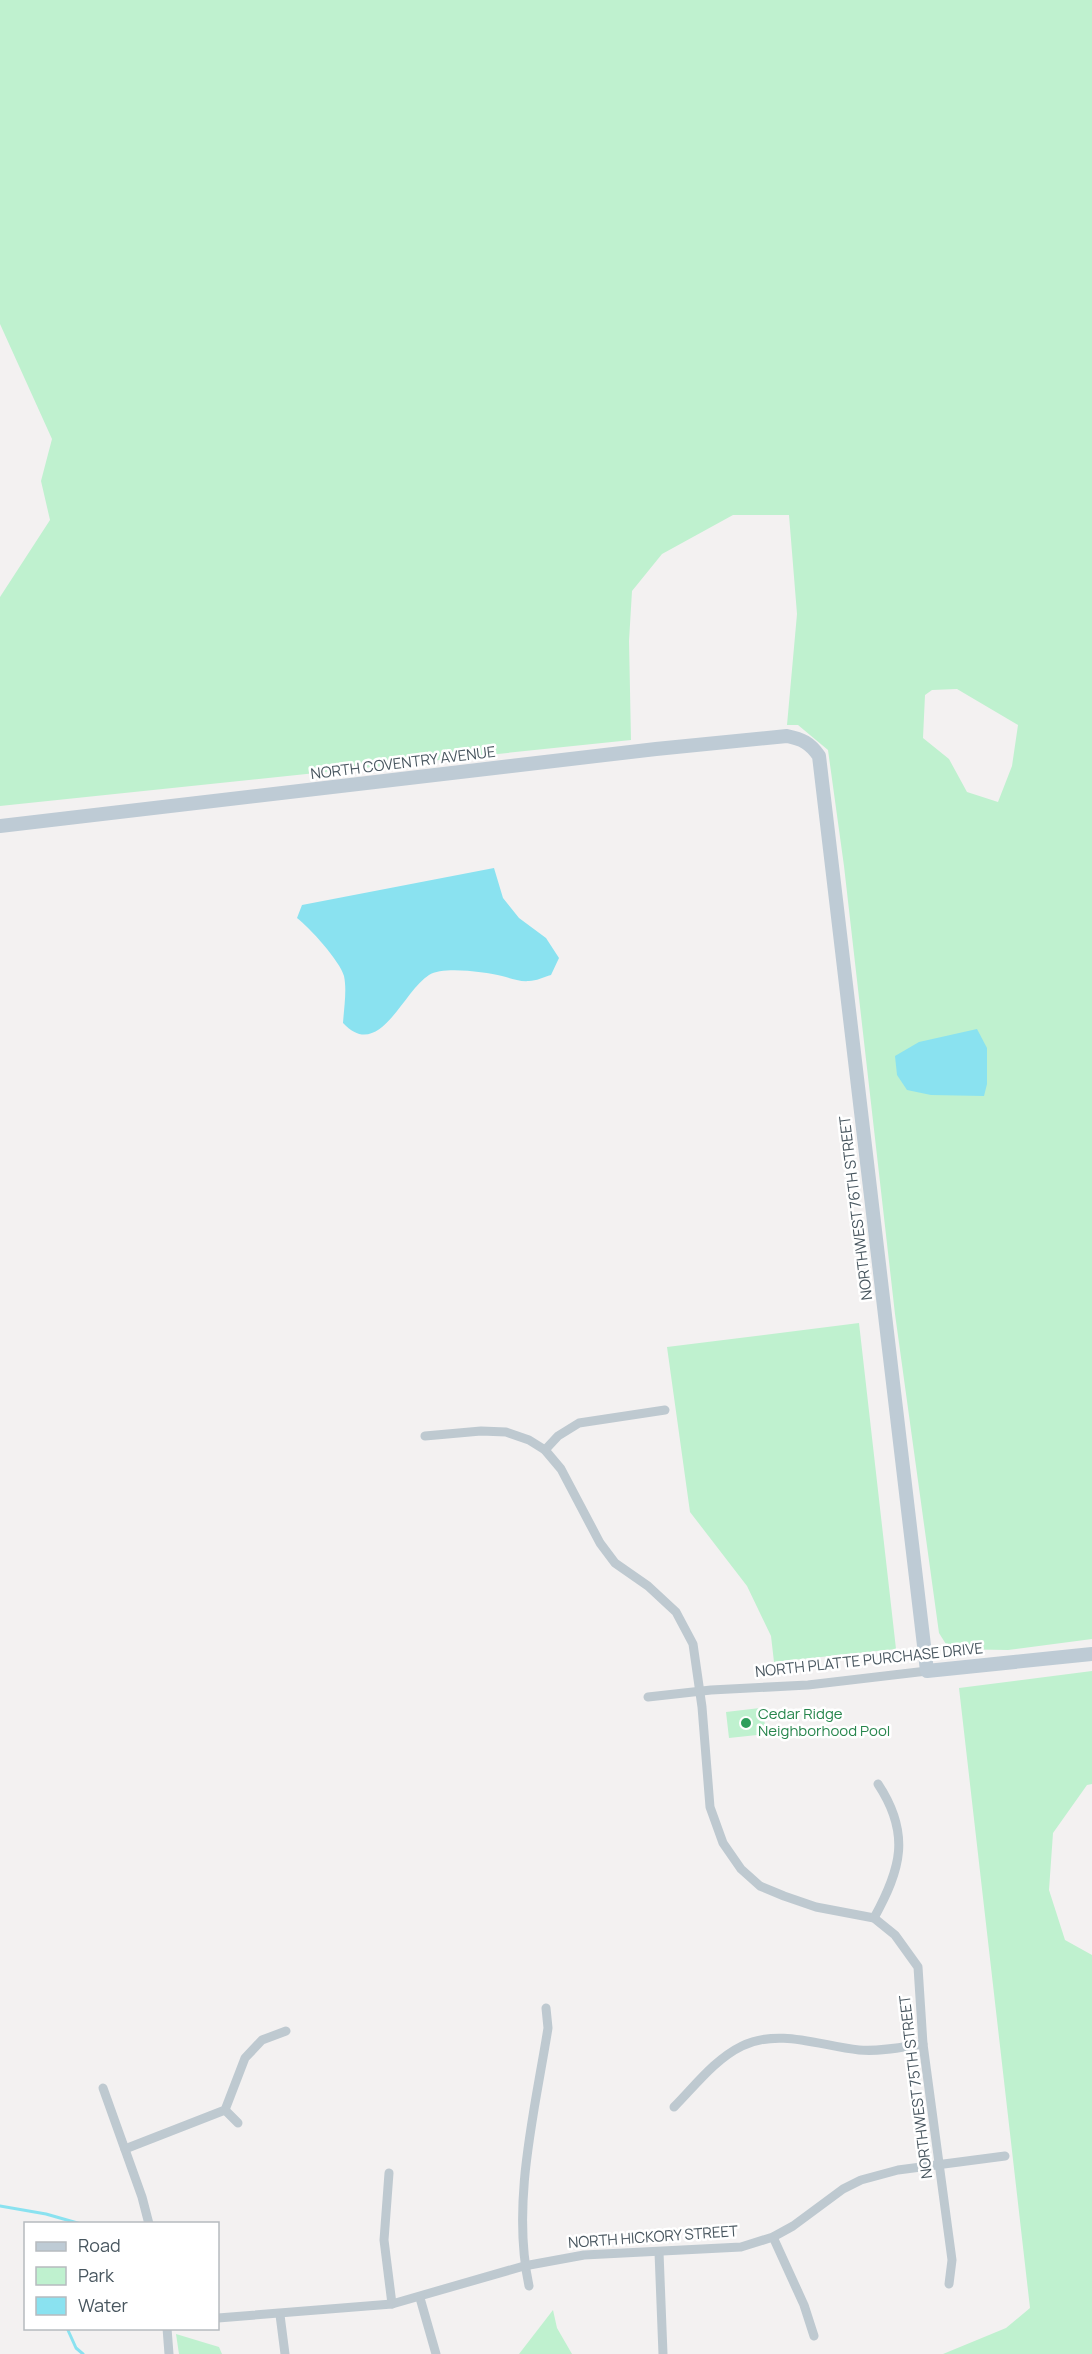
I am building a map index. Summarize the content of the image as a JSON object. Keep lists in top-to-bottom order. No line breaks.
{"streets":{"street":["NORTH COVENTRY AVENUE","NORTHWEST 76TH STREET","NORTH PLATTE PURCHASE DRIVE","NORTHWEST 75TH STREET","NORTH HICKORY STREET"]},"crossings":[["NORTH COVENTRY AVENUE","NORTHWEST 76TH STREET"],["NORTHWEST 76TH STREET","NORTH PLATTE PURCHASE DRIVE"],["NORTHWEST 75TH STREET","NORTH HICKORY STREET"]],"places":["Cedar Ridge Neighborhood Pool"],"legend":["Road","Park","Water"]}
